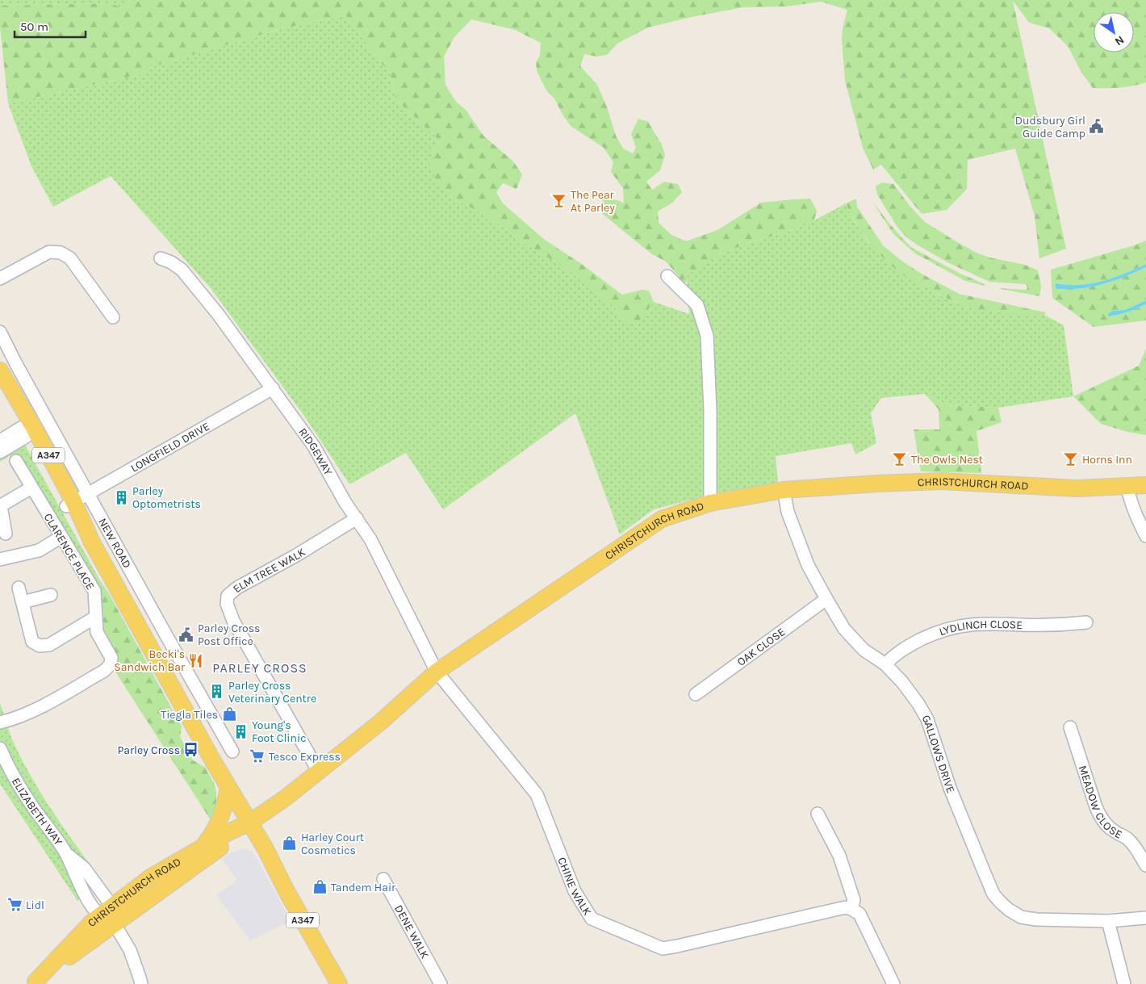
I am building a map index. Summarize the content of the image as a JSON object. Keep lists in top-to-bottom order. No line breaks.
{"streets":{"main road":["A347","CHRISTCHURCH ROAD","NEW ROAD"],"street":["LONGFIELD DRIVE","RIDGEWAY","CLARENCE PLACE","ELM TREE WALK","LYDLINCH CLOSE","OAK CLOSE","GALLOWS DRIVE","MEADOW CLOSE","ELIZABETH WAY","CHINE WALK","DENE WALK"]},"crossings":[["LONGFIELD DRIVE","RIDGEWAY"],["LONGFIELD DRIVE","NEW ROAD"],["RIDGEWAY","CHRISTCHURCH ROAD"],["RIDGEWAY","ELM TREE WALK"],["RIDGEWAY","CHINE WALK"],["CHRISTCHURCH ROAD","NEW ROAD"],["CHRISTCHURCH ROAD","ELM TREE WALK"],["CHRISTCHURCH ROAD","GALLOWS DRIVE"],["CHRISTCHURCH ROAD","ELIZABETH WAY"],["CHRISTCHURCH ROAD","CHINE WALK"],["LYDLINCH CLOSE","GALLOWS DRIVE"],["OAK CLOSE","GALLOWS DRIVE"]],"districts":["PARLEY CROSS"],"places":{"public building":["Dudsbury Girl Guide Camp","Parley Cross Post Office"],"bar":["The Pear At Parley","The Owls Nest","Horns Inn"],"building":["Parley Optometrists","Parley Cross Veterinary Centre","Young's Foot Clinic"],"restaurant":["Becki's Sandwich Bar"],"shop":["Tiegla Tiles","Harley Court Cosmetics","Tandem Hair"],"bus stop":["Parley Cross"],"supermarket":["Tesco Express","Lidl"]},"scale_bar":"50 m","north":"bottom right"}
